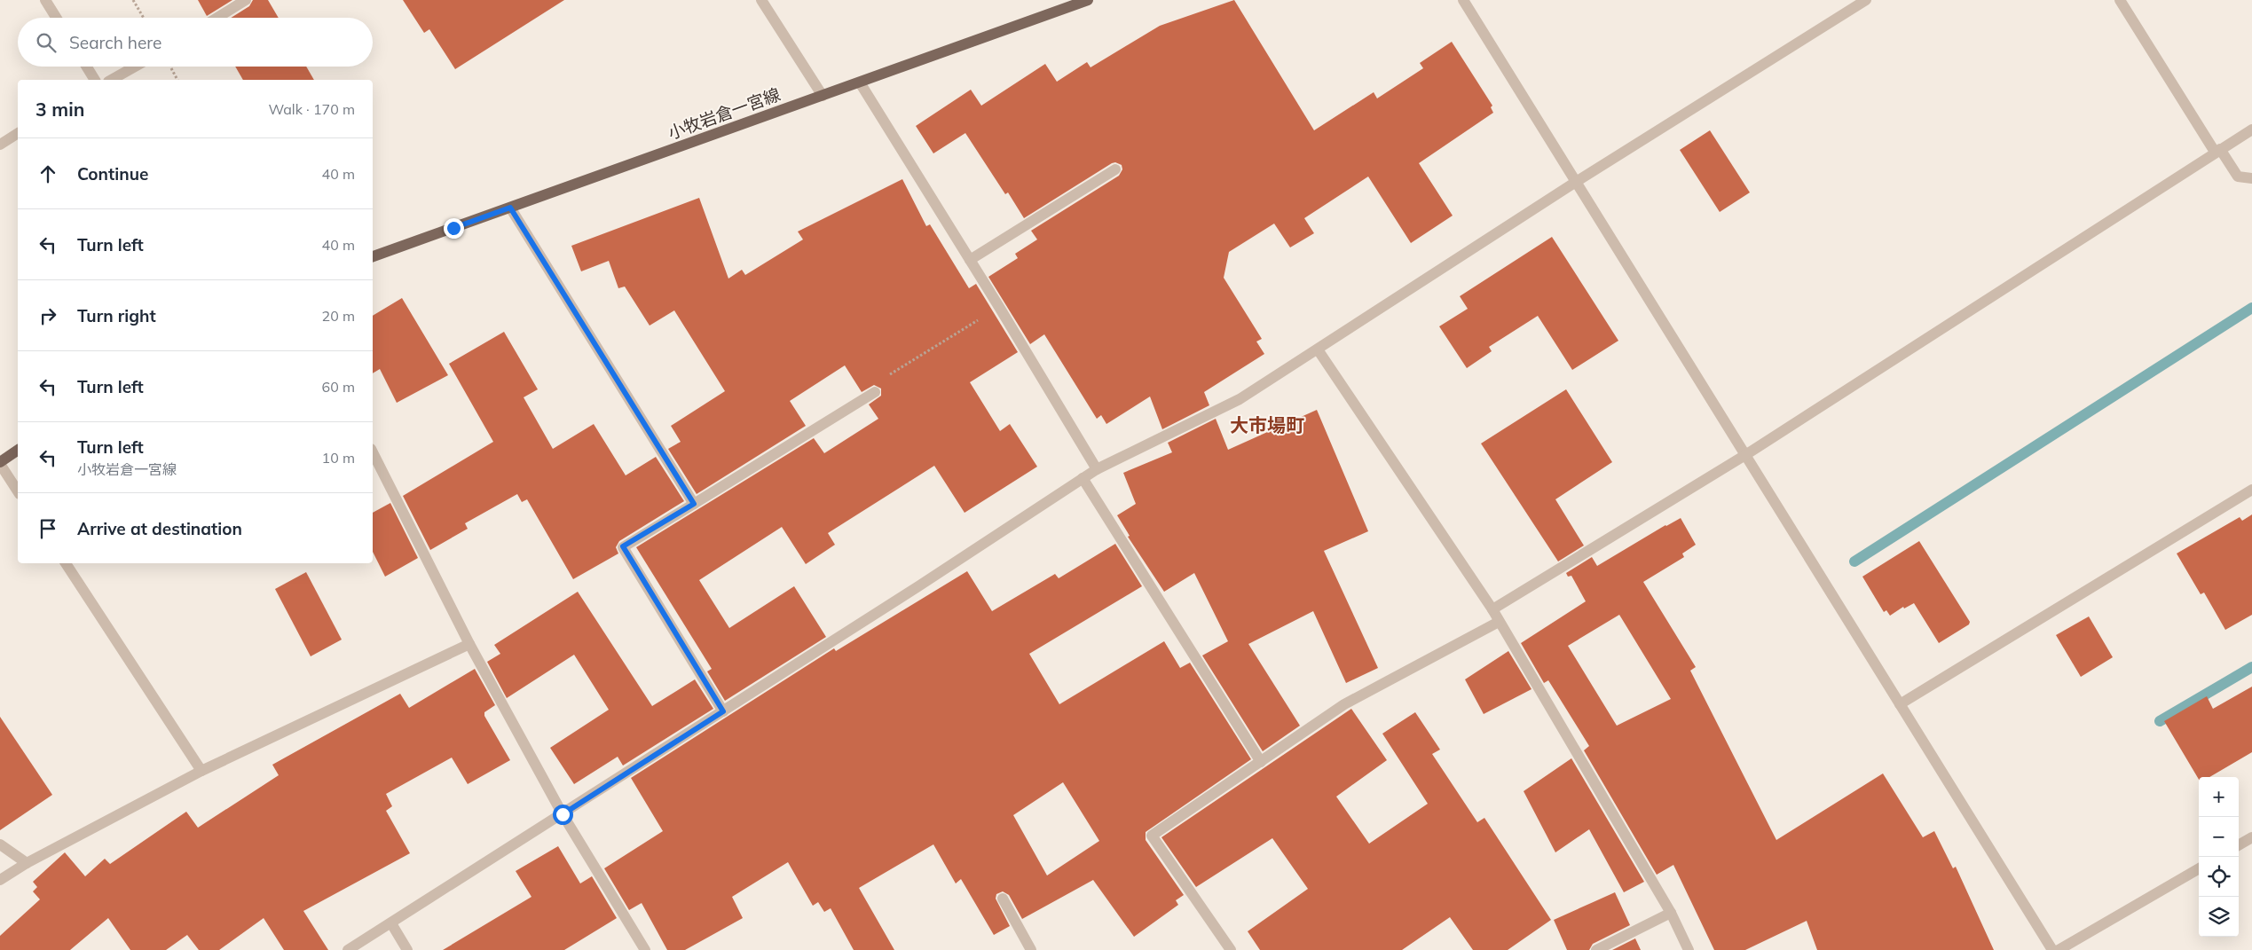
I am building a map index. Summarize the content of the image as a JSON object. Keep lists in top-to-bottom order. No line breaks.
{"streets":{"main road":["小牧岩倉一宮線"]},"districts":["大市場町"],"page":{"search":"Search here","heading":["3 min","Walk · 170 m"],"list":[["Continue","40 m"],["Turn left","40 m"],["Turn right","20 m"],["Turn left","60 m"],["Turn left","小牧岩倉一宮線","10 m"],"Arrive at destination"],"map_buttons":["+","−"]}}
